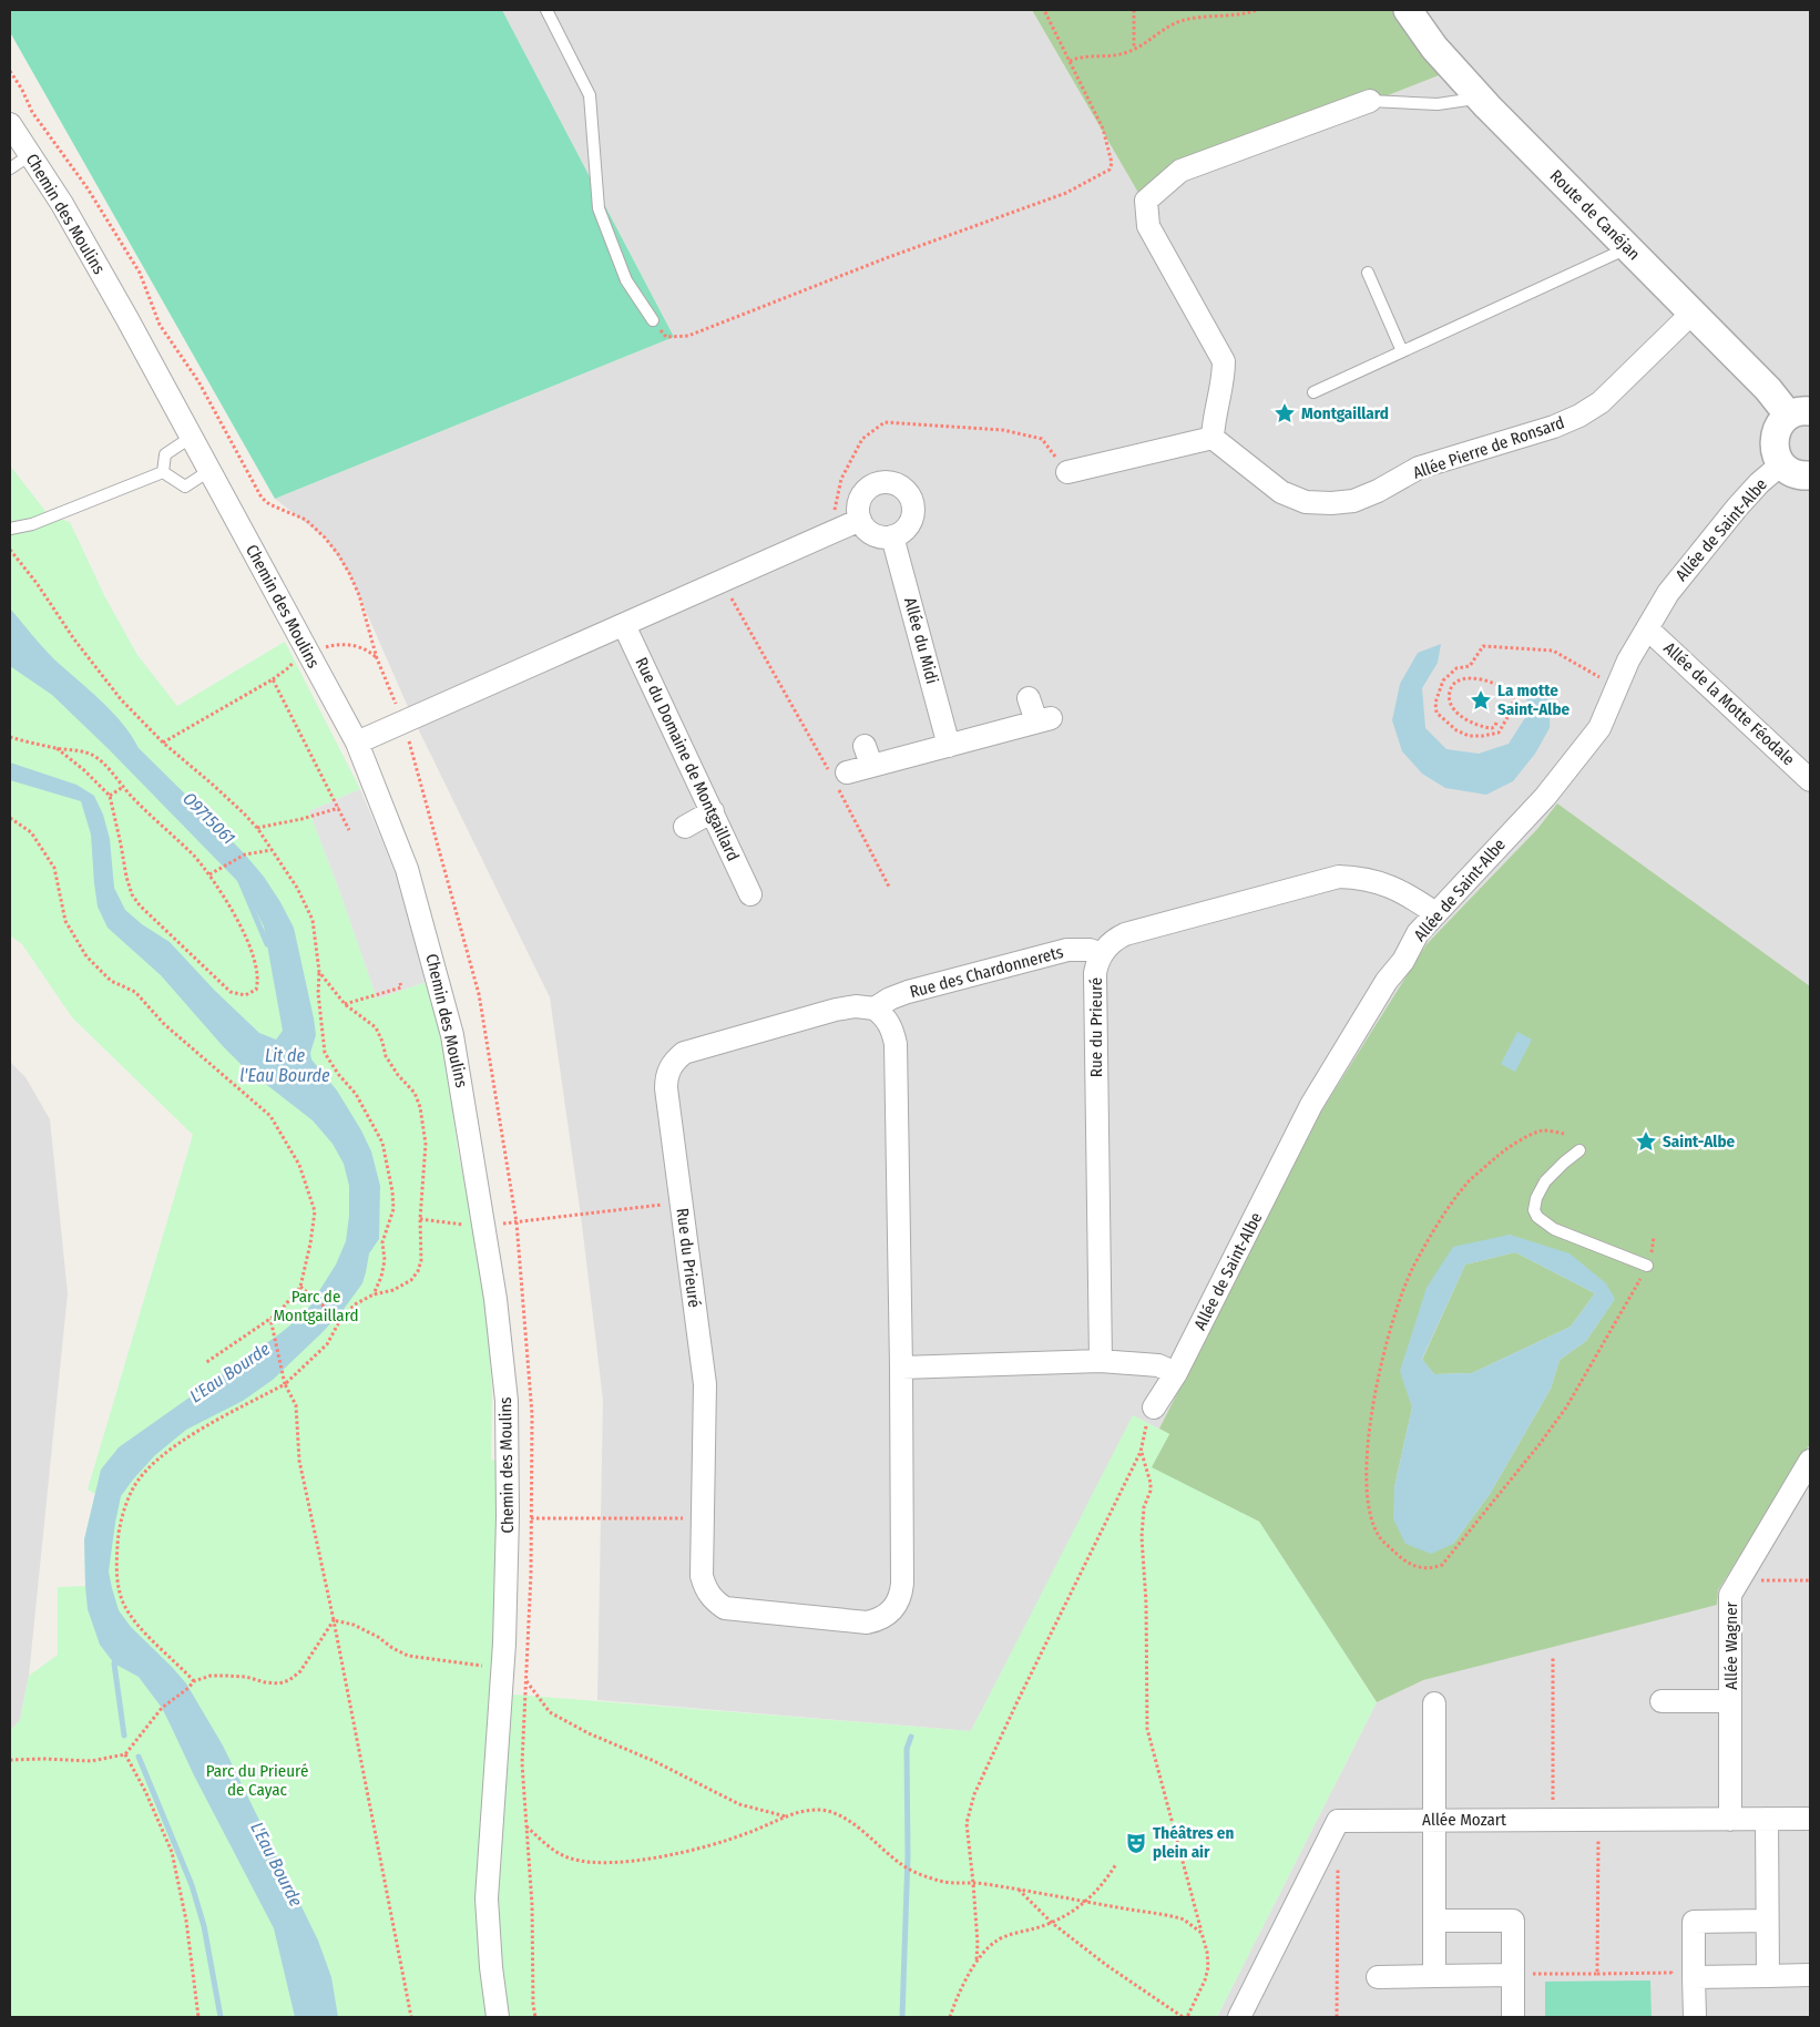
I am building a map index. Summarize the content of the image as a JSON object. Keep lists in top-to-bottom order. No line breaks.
{"streets":{"street":["Chemin des Moulins","Route de Canéjan","Allée Pierre de Ronsard","Allée de Saint-Albe","Allée du Midi","Allée de la Motte Féodale","Rue du Domaine de Montgaillard","Rue des Chardonnerets","Rue du Prieuré","Allée Wagner","Allée Mozart"]},"crossings":[["Route de Canéjan","Allée Pierre de Ronsard"],["Route de Canéjan","Allée de Saint-Albe"],["Allée de Saint-Albe","Allée de la Motte Féodale"],["Allée de Saint-Albe","Rue du Prieuré"],["Rue des Chardonnerets","Rue du Prieuré"],["Allée Wagner","Allée Mozart"]],"water":["O9715061","Lit de l'Eau Bourde","L'Eau Bourde"],"parks":["Parc de Montgaillard","Parc du Prieuré de Cayac"],"places":{"place":["Montgaillard","La motte Saint-Albe","Saint-Albe"],"theatre":["Théâtres en plein air"]}}
